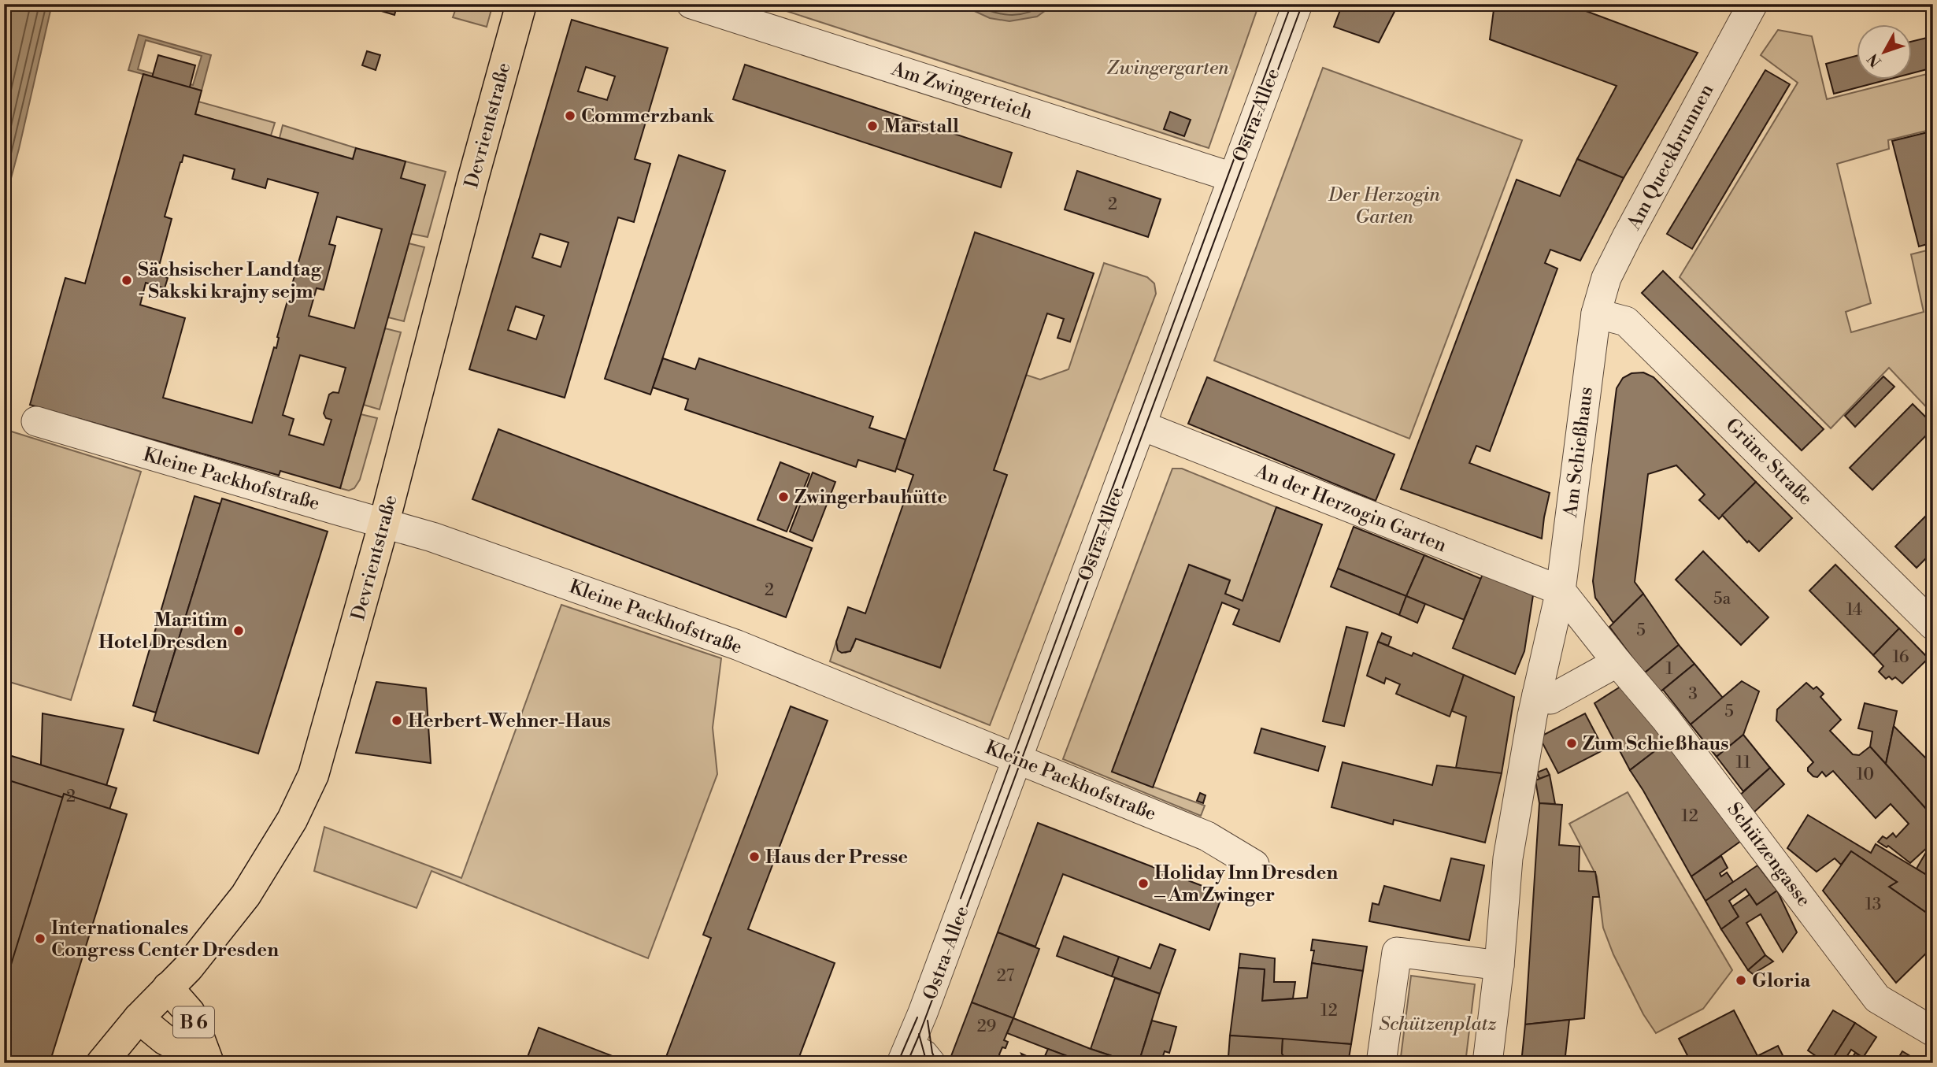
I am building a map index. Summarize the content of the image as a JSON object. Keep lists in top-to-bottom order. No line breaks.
{"streets":{"main road":["Devrientstraße","B 6"],"street":["Am Zwingerteich","Ostra-Allee","Am Queckbrunnen","Am Schießhaus","Grüne Straße","Kleine Packhofstraße","An der Herzogin Garten","Schützengasse"]},"crossings":[["Am Zwingerteich","Ostra-Allee"],["Ostra-Allee","Kleine Packhofstraße"],["Ostra-Allee","An der Herzogin Garten"],["Devrientstraße","Kleine Packhofstraße"],["Devrientstraße","B 6"],["Am Queckbrunnen","Am Schießhaus"],["Am Queckbrunnen","Grüne Straße"],["Am Schießhaus","Grüne Straße"],["Am Schießhaus","An der Herzogin Garten"]],"parks":["Zwingergarten","Der Herzogin Garten","Schützenplatz"],"places":["Commerzbank","Marstall","Sächsischer Landtag - Sakski krajny sejm","Zwingerbauhütte","Maritim Hotel Dresden","Herbert-Wehner-Haus","Zum Schießhaus","Haus der Presse","Holiday Inn Dresden – Am Zwinger","Internationales Congress Center Dresden","Gloria"],"house_numbers":["2","2","5a","14","5","16","1","3","5","11","10","2","12","13","27","12","29"],"north":"bottom left"}
